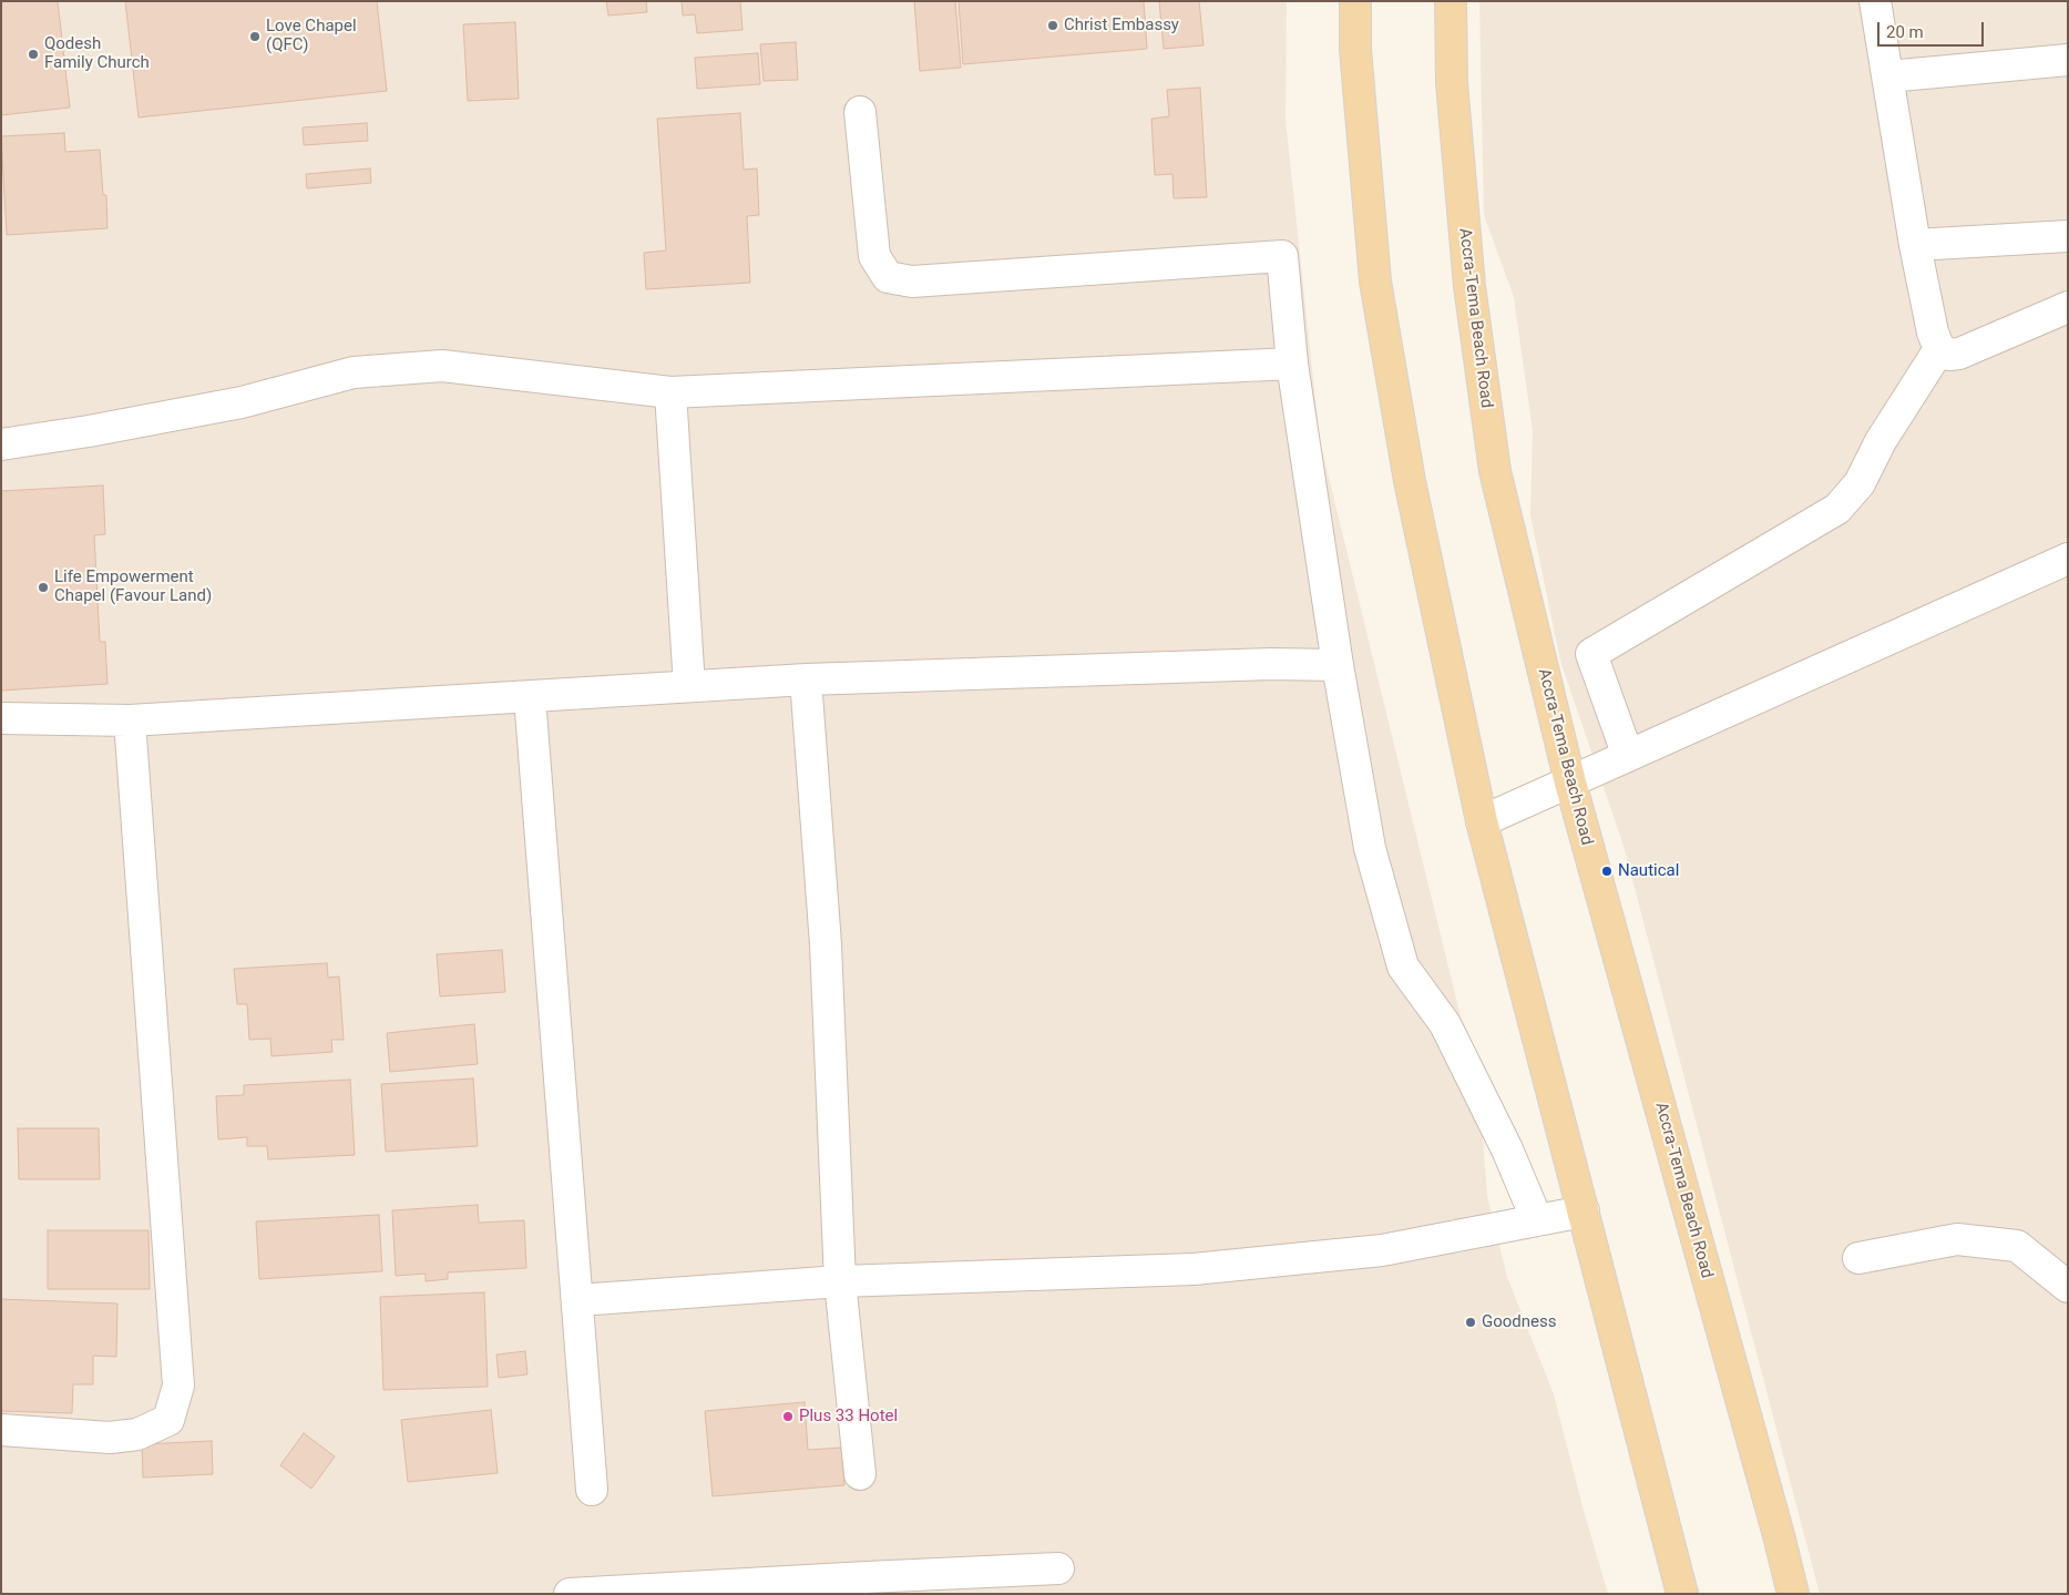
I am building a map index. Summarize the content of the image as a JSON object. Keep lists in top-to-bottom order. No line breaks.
{"streets":{"main road":["Accra-Tema Beach Road"]},"places":["Christ Embassy","Love Chapel (QFC)","Qodesh Family Church","Life Empowerment Chapel (Favour Land)","Nautical","Goodness","Plus 33 Hotel"],"scale_bar":"20 m"}
